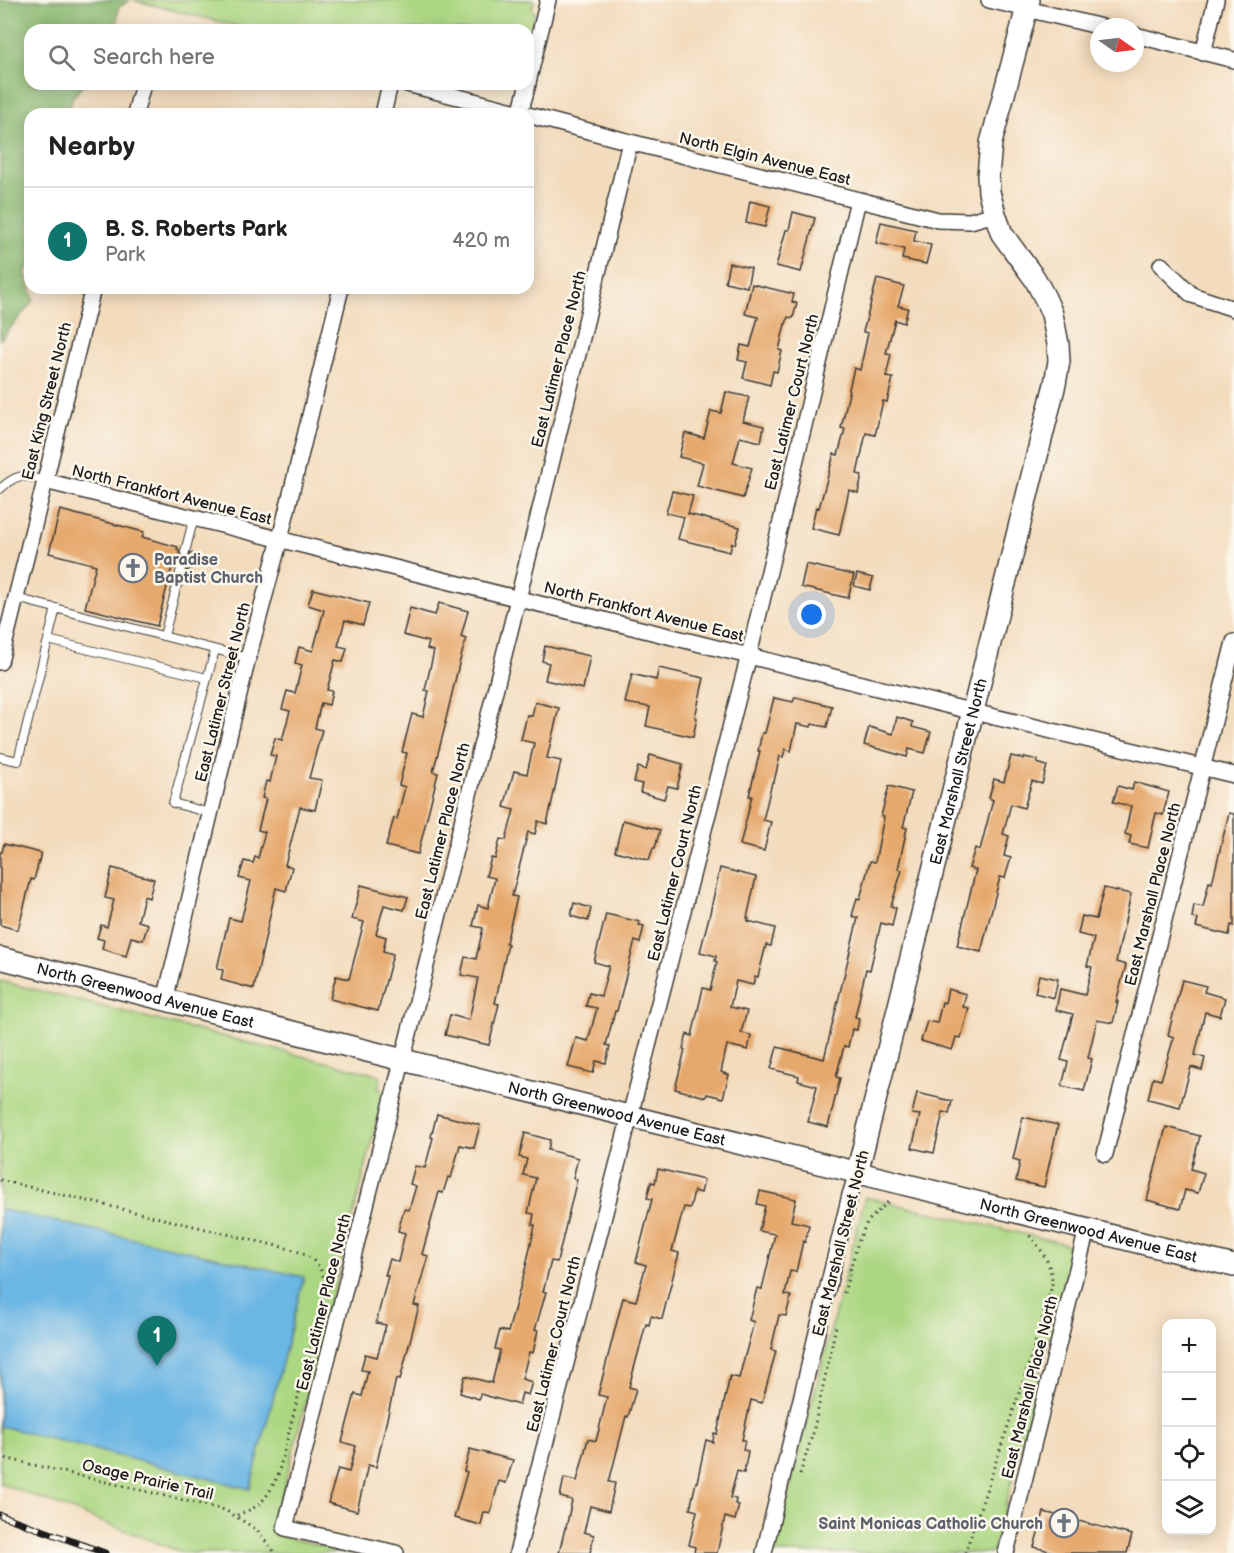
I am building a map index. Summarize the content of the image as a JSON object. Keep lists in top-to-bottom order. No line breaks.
{"streets":{"street":["North Elgin Avenue East","East Latimer Place North","East King Street North","East Latimer Court North","North Frankfort Avenue East","East Latimer Street North","East Marshall Street North","East Marshall Place North","North Greenwood Avenue East"],"path":["Osage Prairie Trail"]},"crossings":[["North Elgin Avenue East","East Latimer Place North"],["North Elgin Avenue East","East Latimer Court North"],["North Elgin Avenue East","East Marshall Street North"],["East Latimer Place North","North Frankfort Avenue East"],["East Latimer Place North","North Greenwood Avenue East"],["East King Street North","North Frankfort Avenue East"],["East Latimer Court North","North Frankfort Avenue East"],["East Latimer Court North","North Greenwood Avenue East"],["North Frankfort Avenue East","East Latimer Street North"],["North Frankfort Avenue East","East Marshall Street North"],["North Frankfort Avenue East","East Marshall Place North"],["East Latimer Street North","North Greenwood Avenue East"],["East Marshall Street North","North Greenwood Avenue East"],["East Marshall Place North","North Greenwood Avenue East"]],"places":{"church":["Paradise Baptist Church","Saint Monicas Catholic Church"]},"north":"right","page":{"search":"Search here","heading":"Nearby","list":[{"mark":"1","name":"B. S. Roberts Park","note":"Park","value":"420 m"}],"pins":"1","map_buttons":["+","−"]}}
